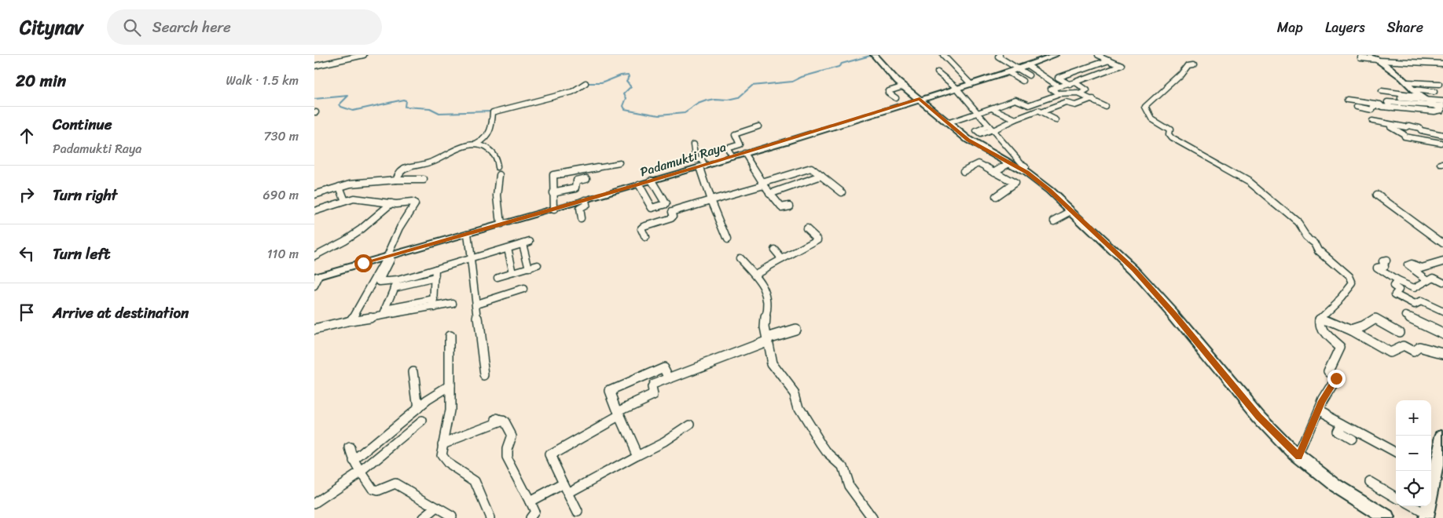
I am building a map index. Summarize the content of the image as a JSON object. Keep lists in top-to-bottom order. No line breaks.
{"streets":{"street":["Padamukti Raya"]},"page":{"header":"Citynav","search":"Search here","nav":["Map","Layers","Share"],"heading":["20 min","Walk · 1.5 km"],"list":[["Continue","Padamukti Raya","730 m"],["Turn right","690 m"],["Turn left","110 m"],"Arrive at destination"],"map_buttons":["+","−"]}}
